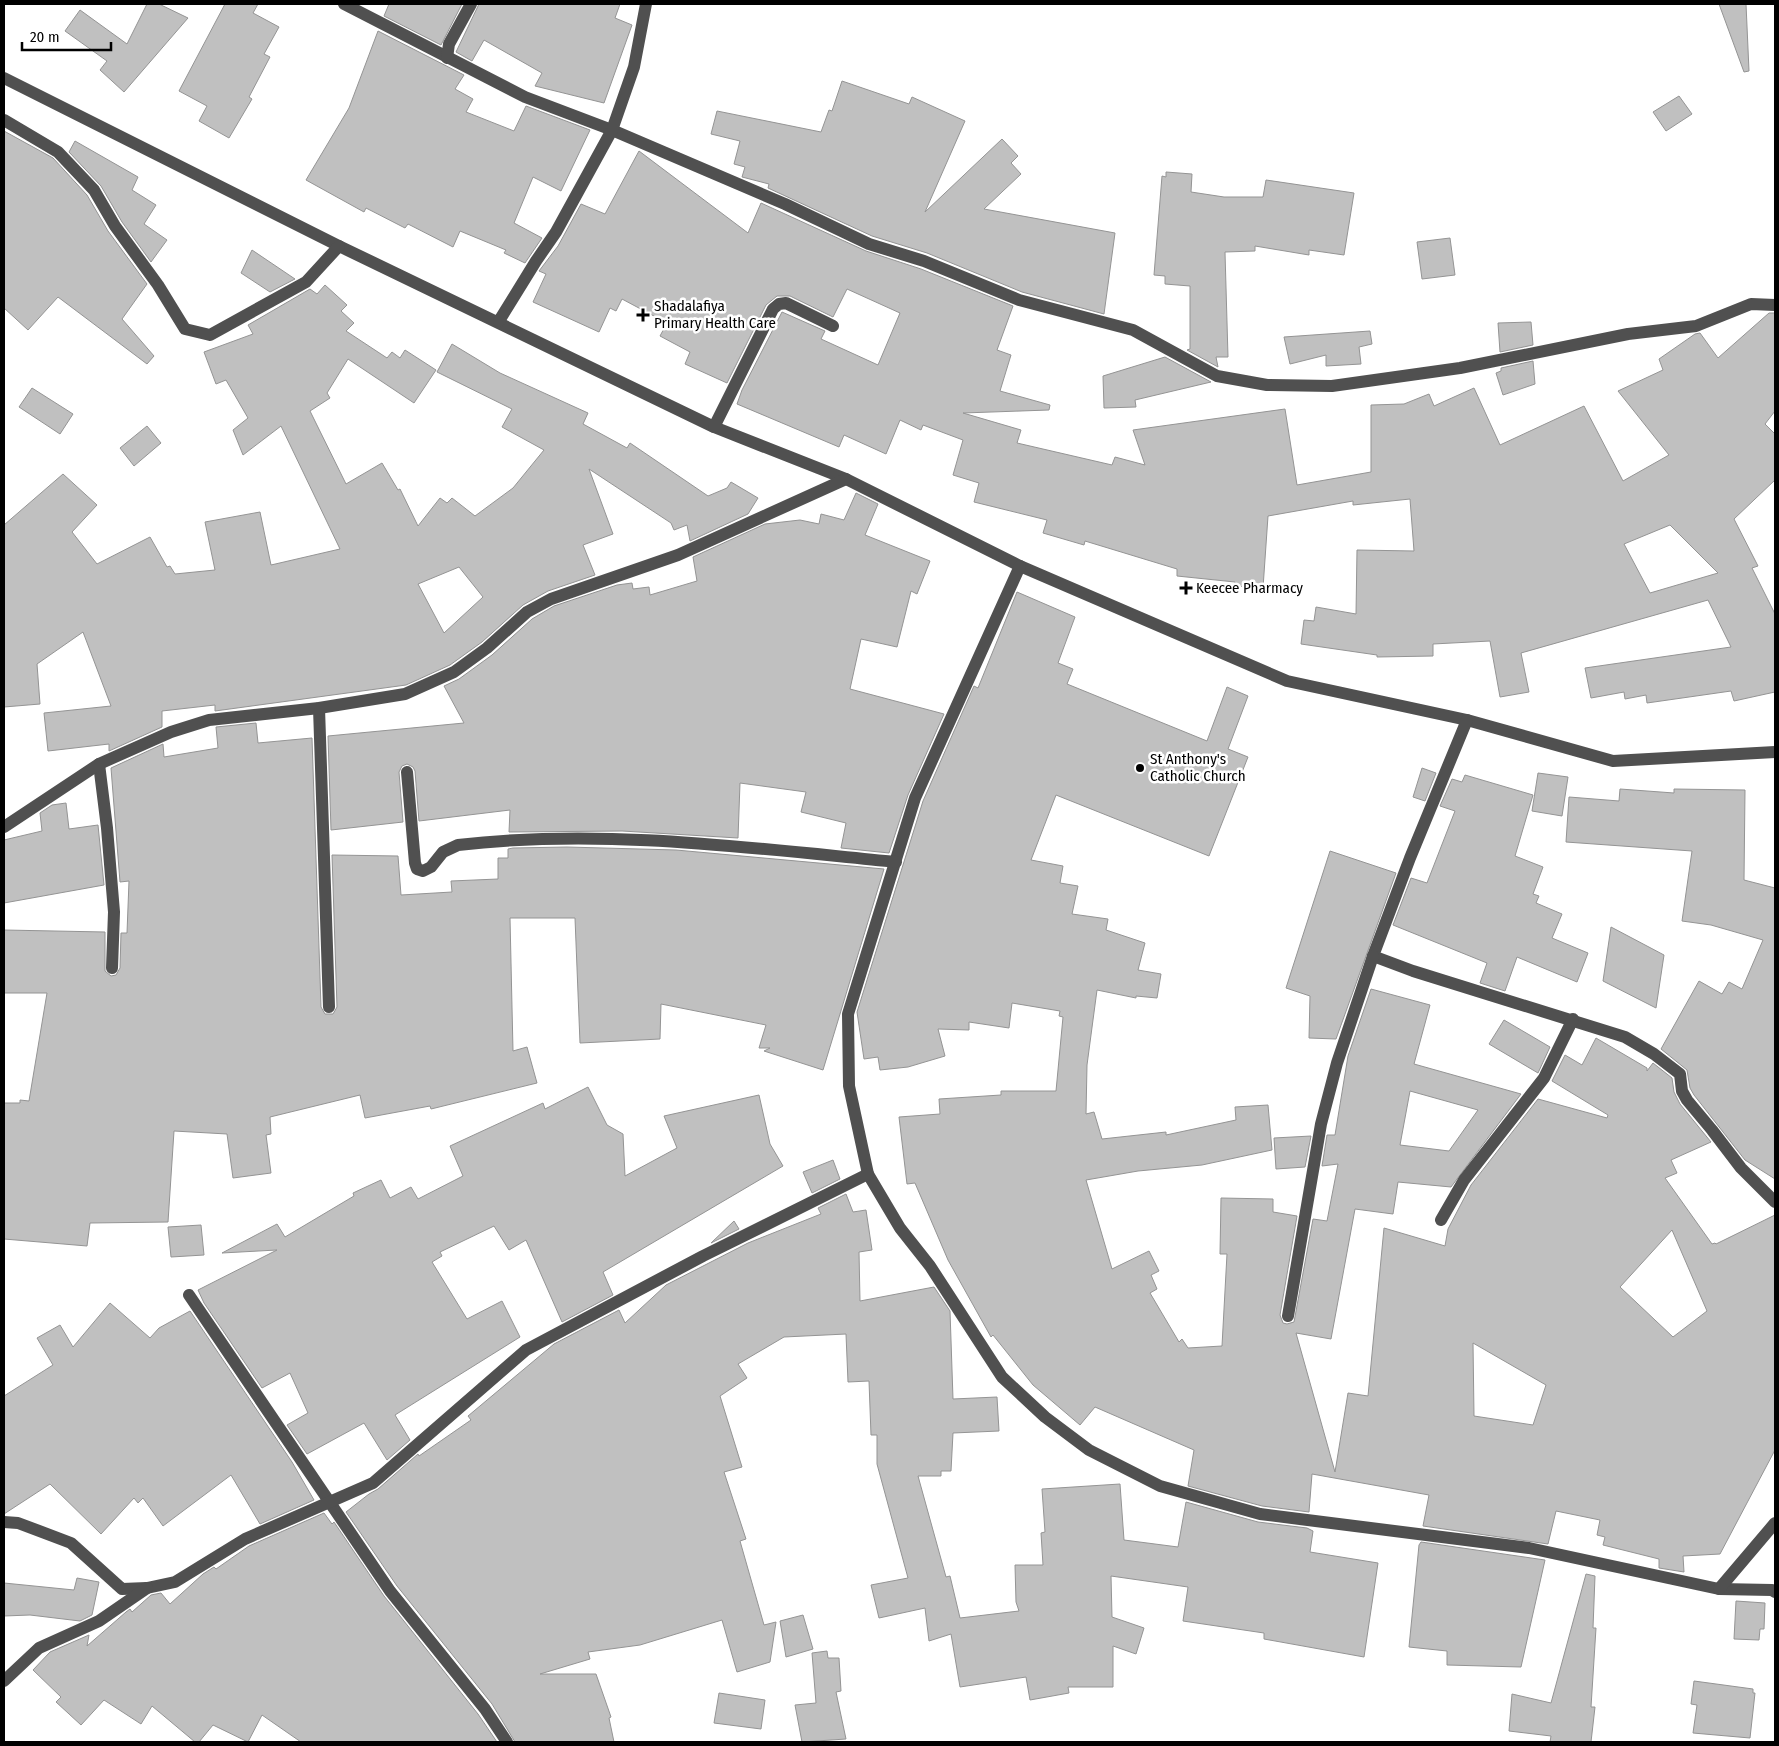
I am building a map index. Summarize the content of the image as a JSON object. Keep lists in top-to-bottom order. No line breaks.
{"places":{"health":["Shadalafiya Primary Health Care","Keecee Pharmacy"],"other":["St Anthony's Catholic Church"]},"scale_bar":"20 m"}
